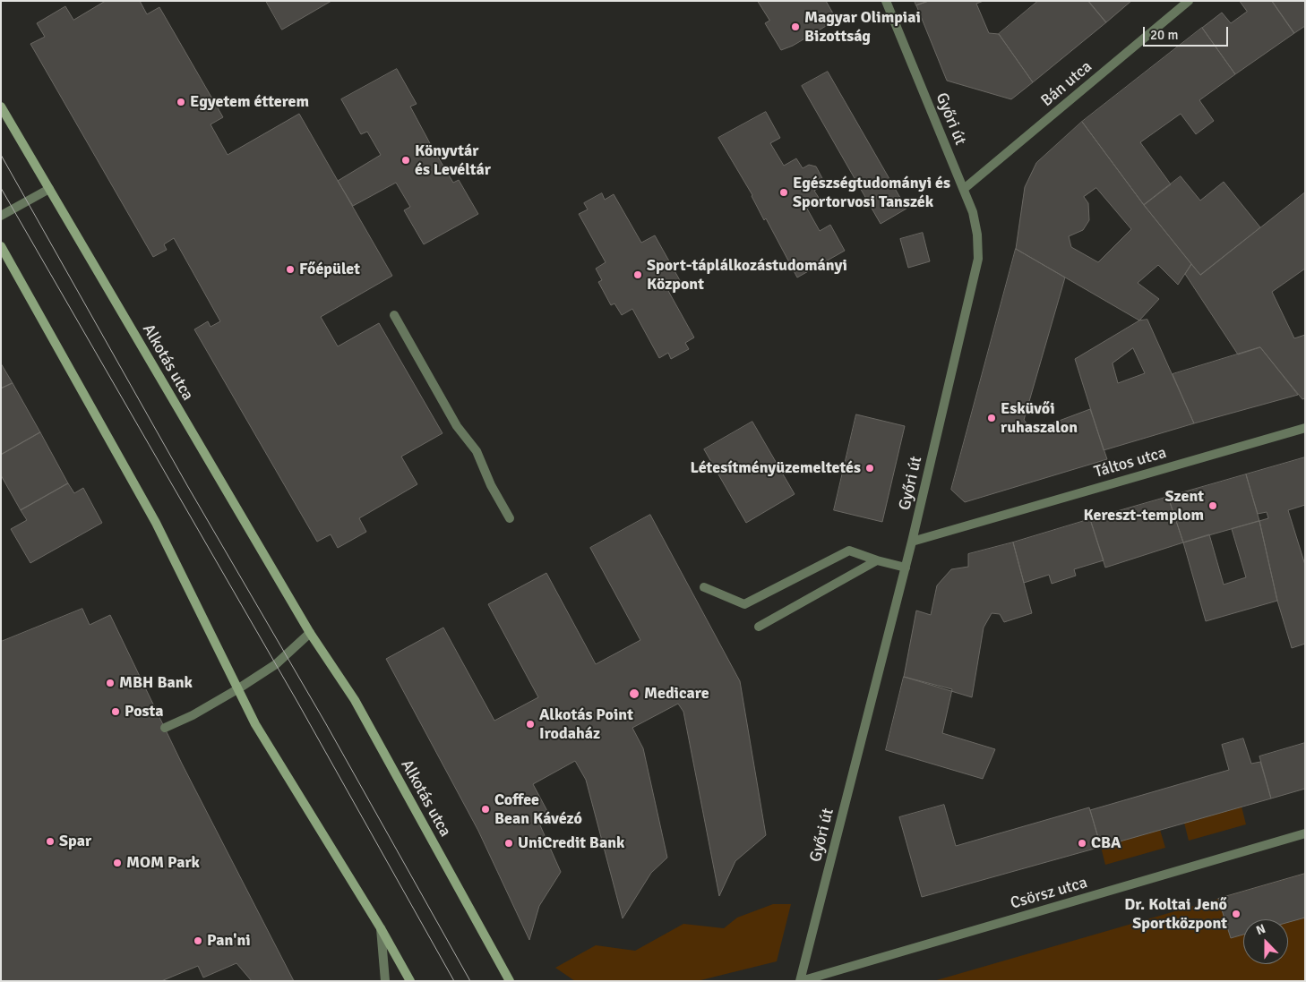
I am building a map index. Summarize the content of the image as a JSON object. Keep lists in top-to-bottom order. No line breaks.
{"streets":{"main road":["Alkotás utca"],"street":["Bán utca","Győri út","Táltos utca","Csörsz utca"]},"crossings":[["Bán utca","Győri út"],["Győri út","Táltos utca"],["Győri út","Csörsz utca"]],"places":["Magyar Olimpiai Bizottság","Egyetem étterem","Könyvtár és Levéltár","Egészségtudományi és Sportorvosi Tanszék","Főépület","Sport-táplálkozástudományi Központ","Esküvői ruhaszalon","Létesítményüzemeltetés","Szent Kereszt-templom","MBH Bank","Medicare","Posta","Alkotás Point Irodaház","Coffee Bean Kávézó","Spar","UniCredit Bank","CBA","MOM Park","Dr. Koltai Jenő Sportközpont","Pan'ni"],"scale_bar":"20 m","north":"top"}
